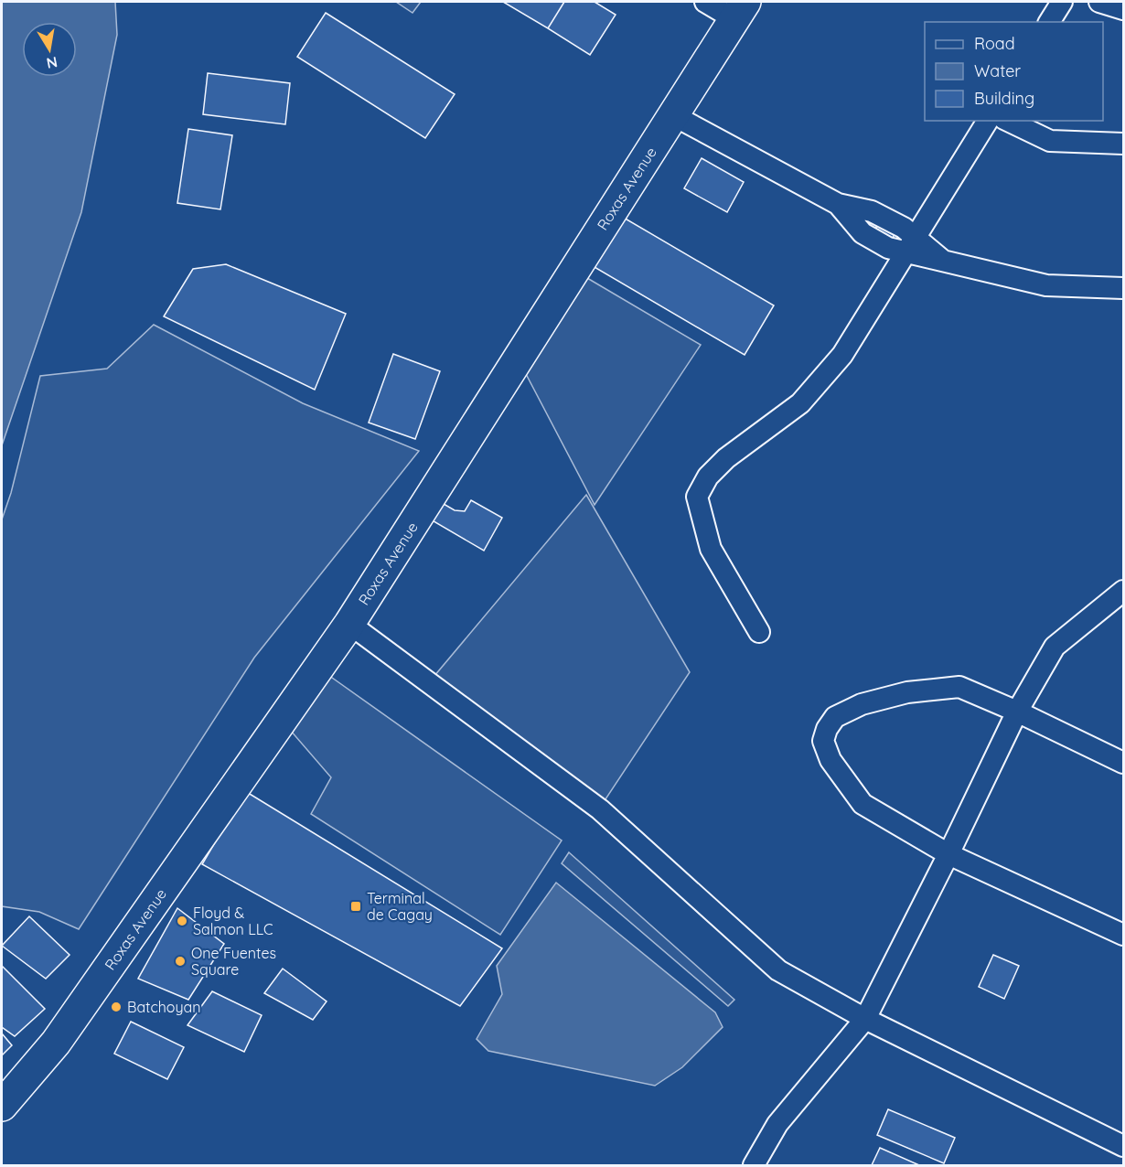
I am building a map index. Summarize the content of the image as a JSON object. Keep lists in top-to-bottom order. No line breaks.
{"streets":{"main road":["Roxas Avenue"]},"places":{"transit":["Terminal de Cagay"],"other":["Floyd & Salmon LLC","One Fuentes Square","Batchoyan"]},"legend":["Road","Water","Building"],"north":"bottom"}
